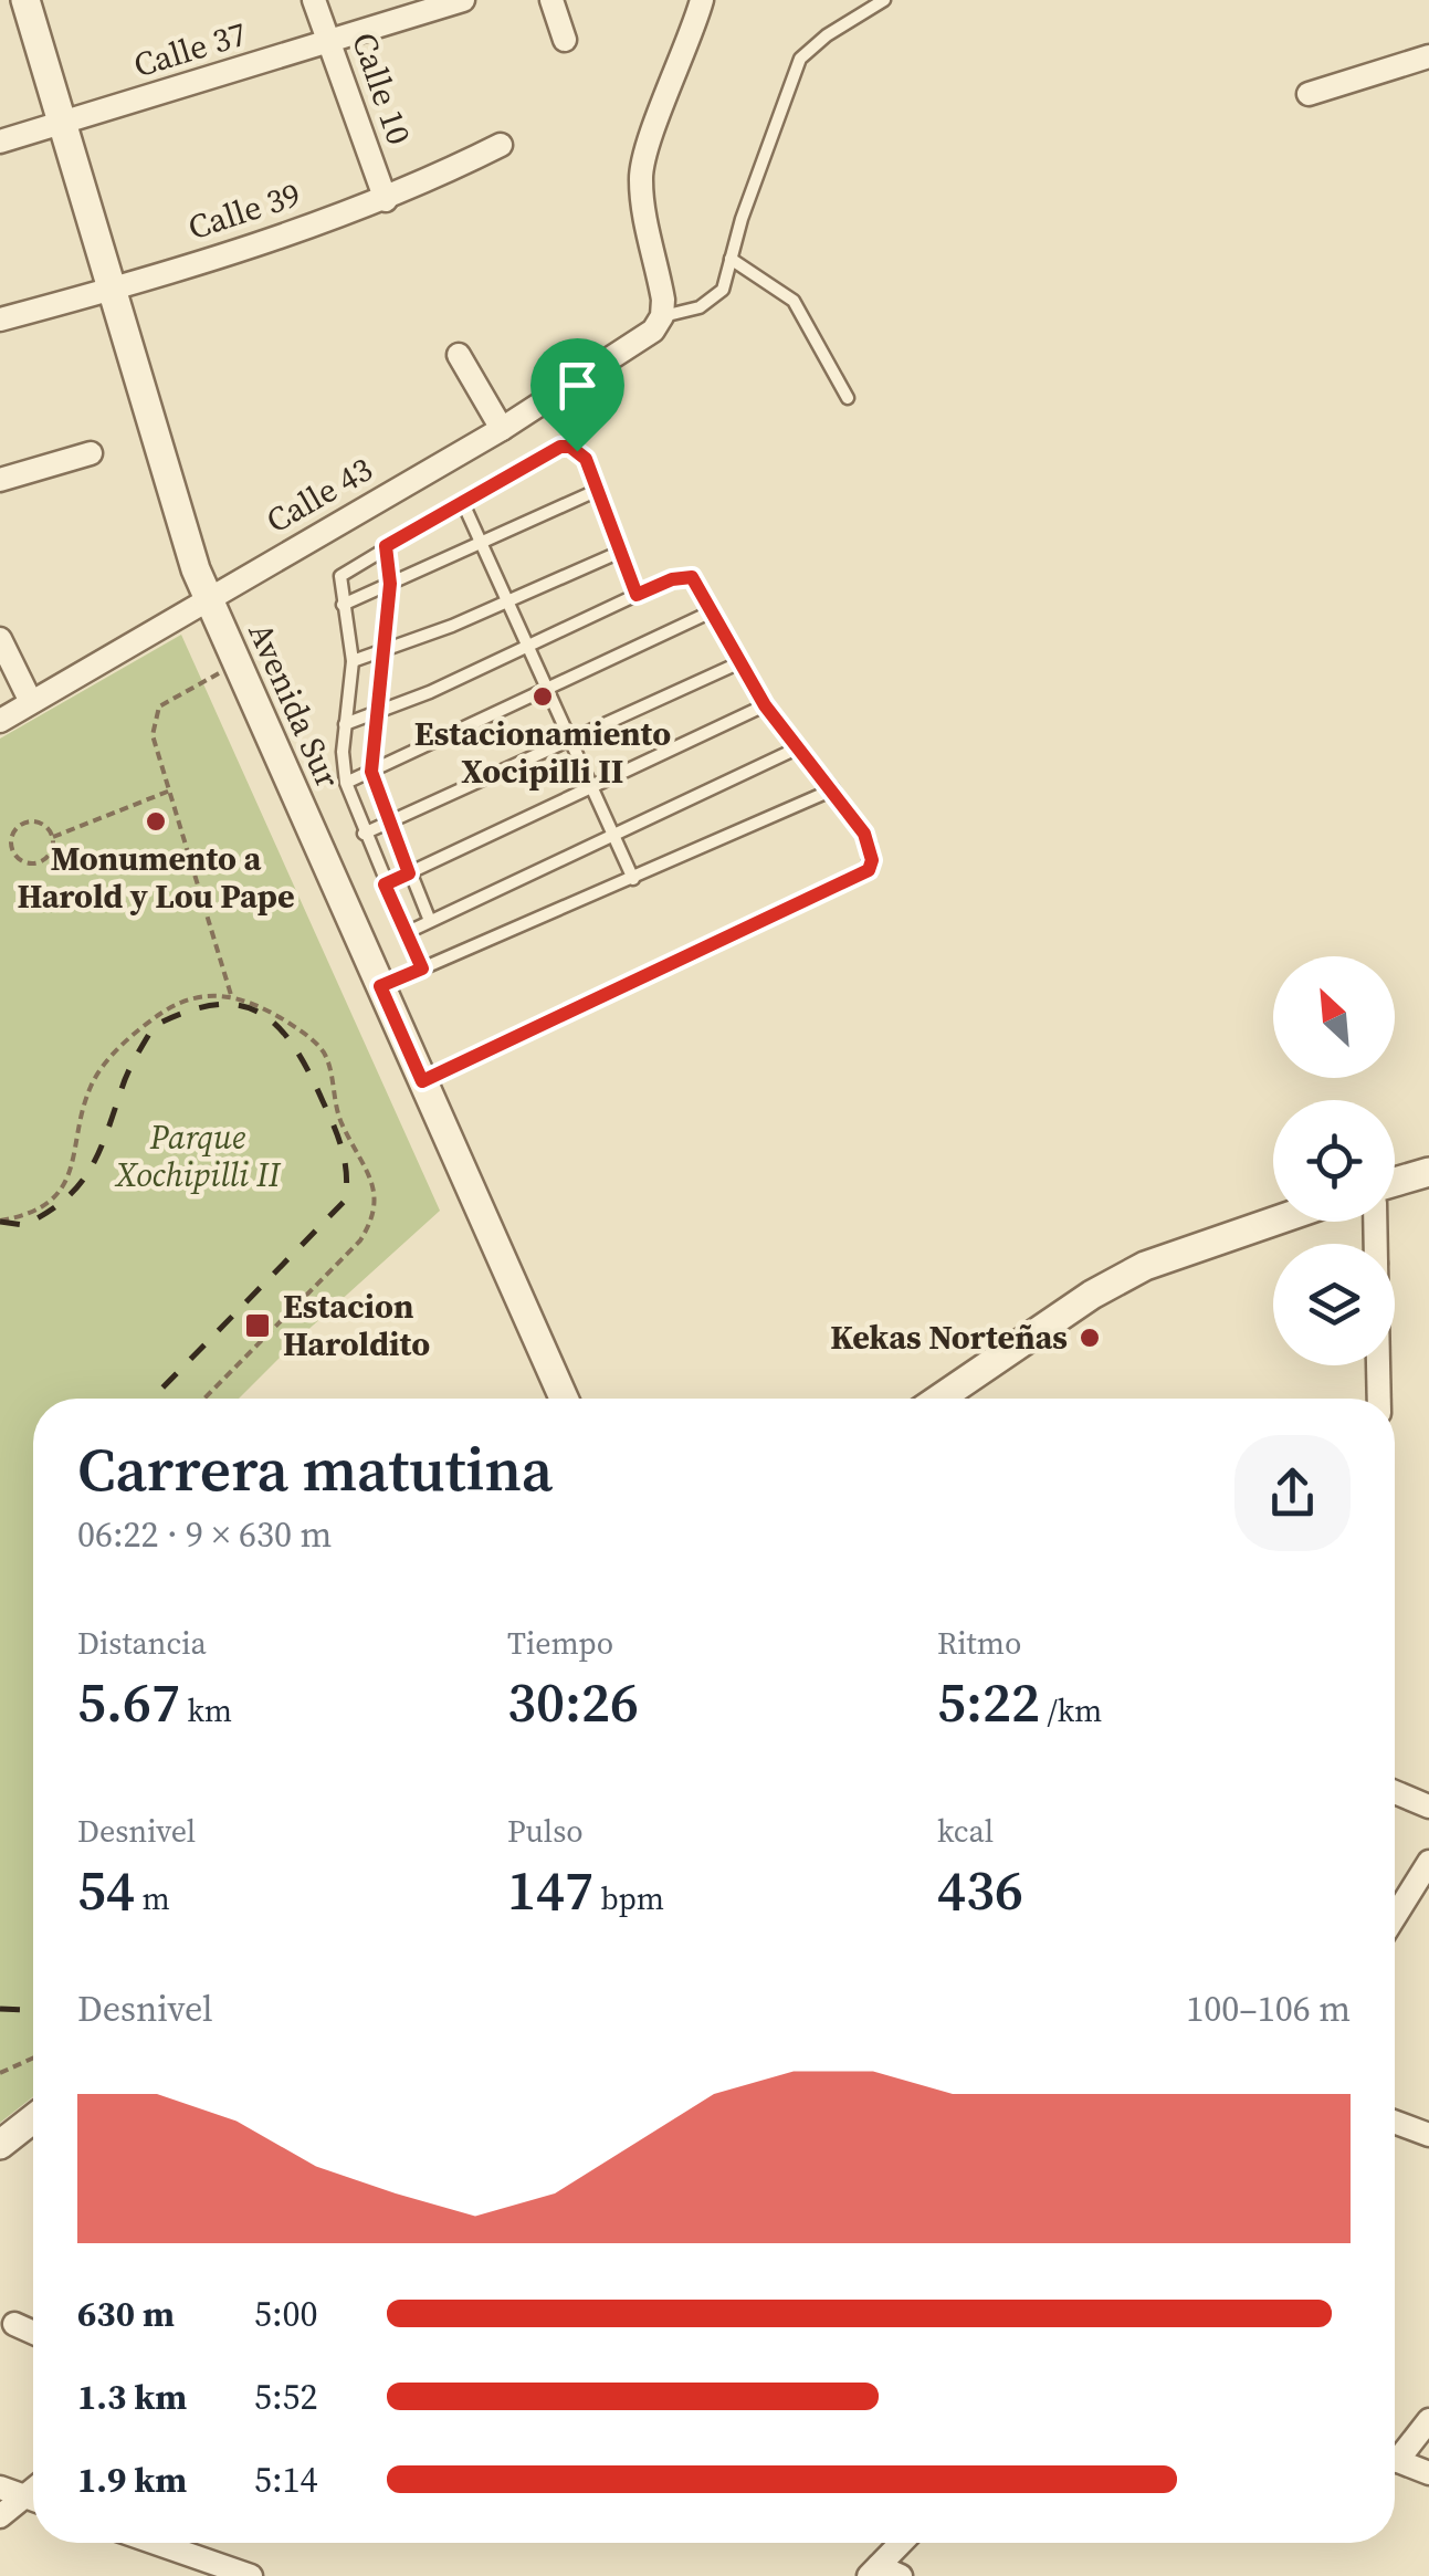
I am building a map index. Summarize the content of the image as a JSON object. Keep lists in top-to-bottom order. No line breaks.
{"streets":{"street":["Calle 37","Calle 10","Calle 39","Calle 43","Avenida Sur"]},"crossings":[["Calle 37","Calle 10"],["Calle 37","Avenida Sur"],["Calle 10","Calle 39"],["Calle 39","Avenida Sur"],["Calle 43","Avenida Sur"]],"parks":["Parque Xochipilli II"],"places":{"other":["Estacionamiento Xocipilli II","Monumento a Harold y Lou Pape","Kekas Norteñas"],"transit":["Estacion Haroldito"]},"north":"top left","page":{"heading":["Carrera matutina","06:22 · 9 × 630 m"],"stats":[["Distancia","5.67 km"],["Tiempo","30:26"],["Ritmo","5:22 /km"],["Desnivel","54 m"],["Pulso","147 bpm"],["kcal","436"]],"chart":["Desnivel","100–106 m"],"list":[{"name":"630 m","note":"5:00"},{"name":"1.3 km","note":"5:52"},{"name":"1.9 km","note":"5:14"}]}}
